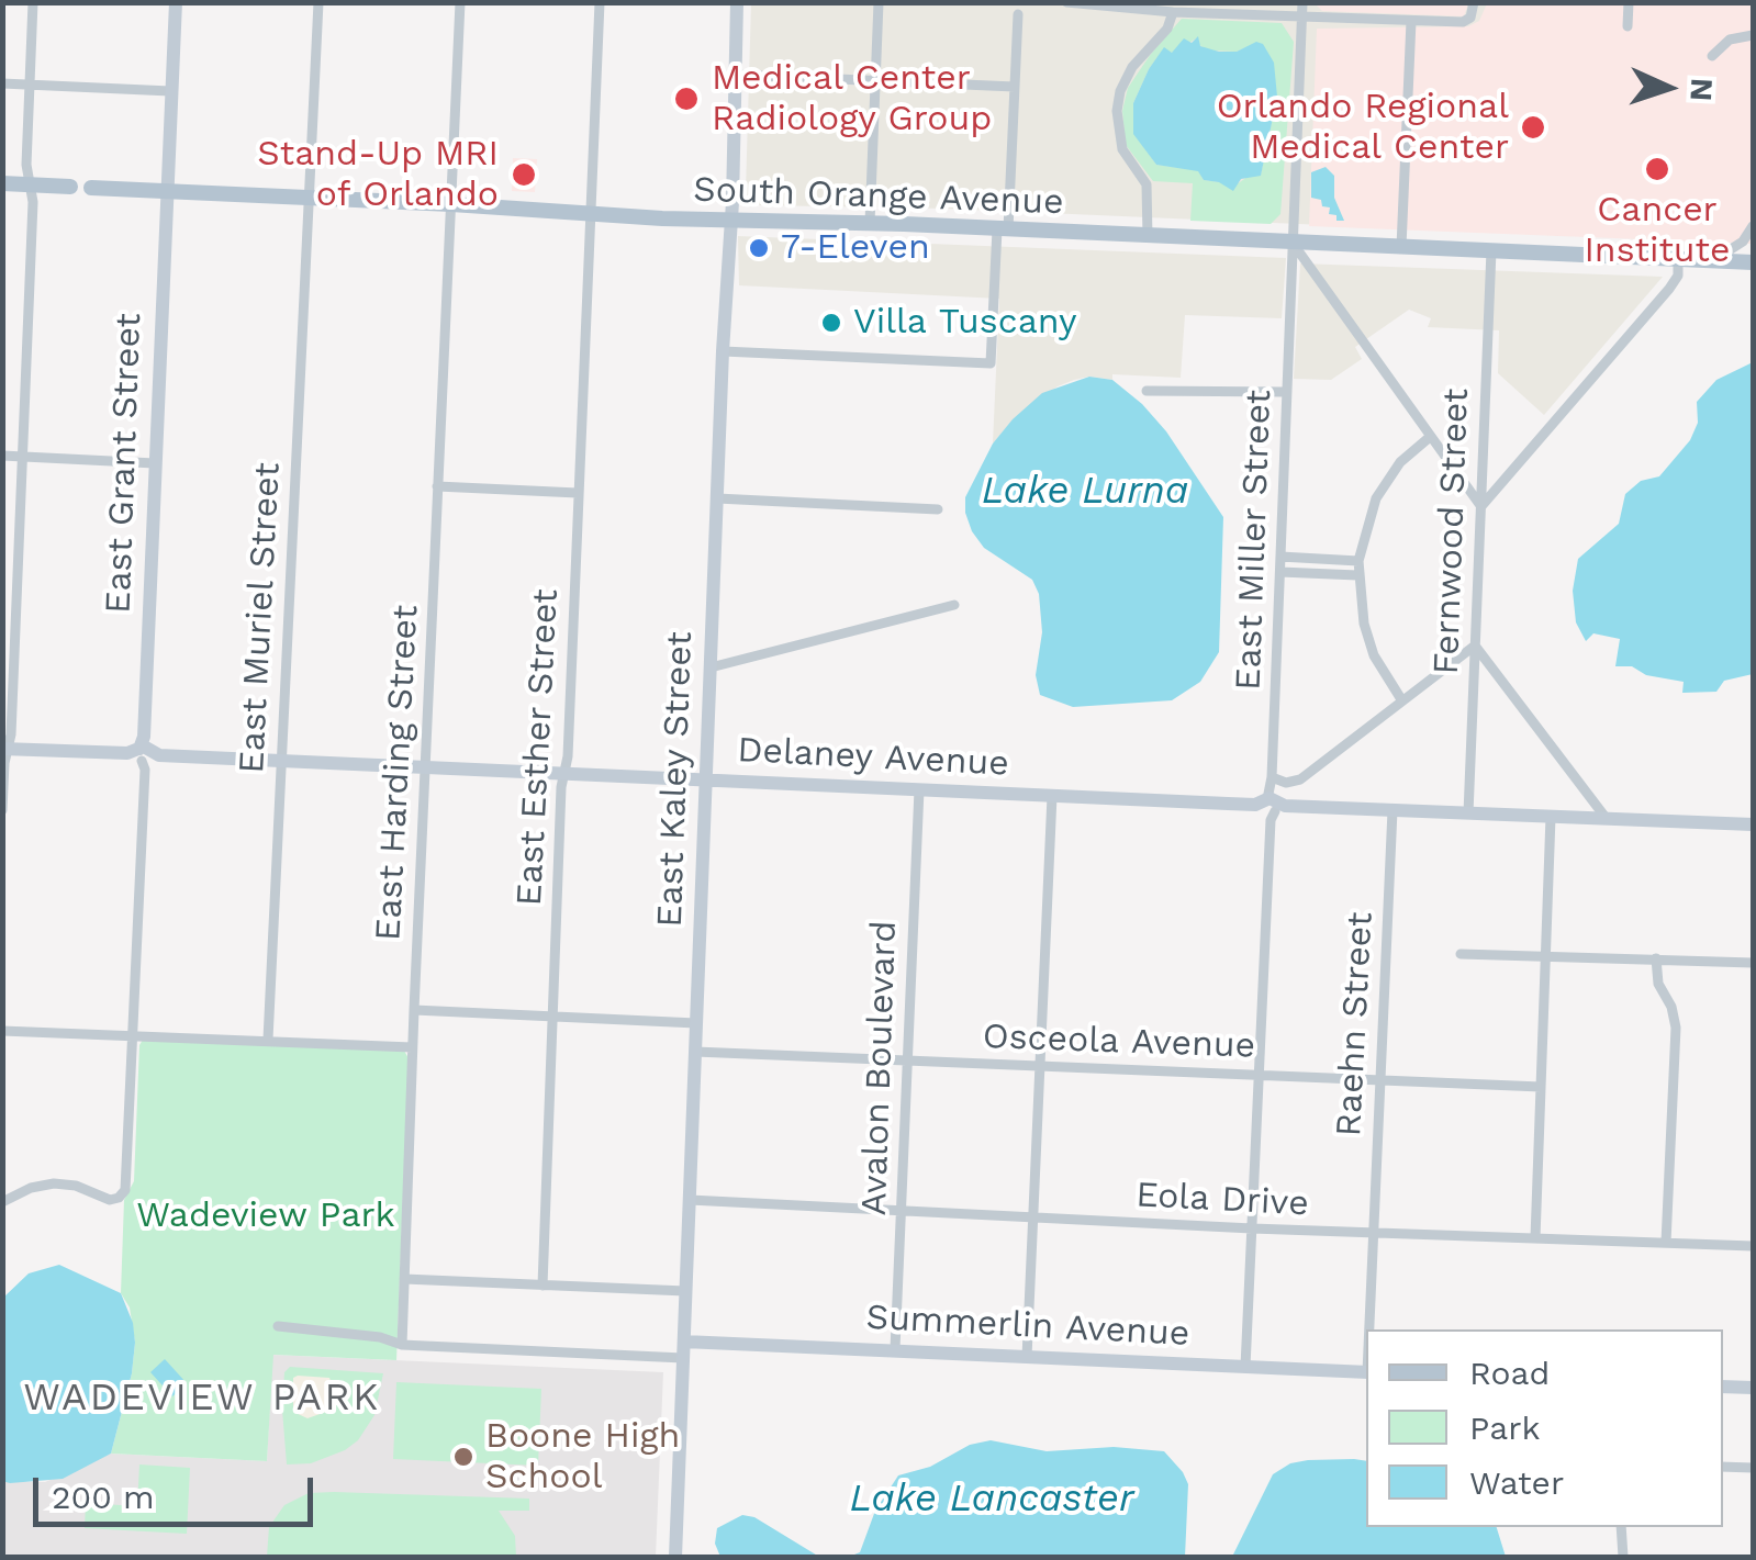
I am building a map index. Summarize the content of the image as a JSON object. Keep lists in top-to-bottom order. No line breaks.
{"streets":{"main road":["South Orange Avenue"],"street":["East Grant Street","Fernwood Street","East Miller Street","East Muriel Street","East Esther Street","Delaney Avenue","East Harding Street","East Kaley Street","Raehn Street","Osceola Avenue","Avalon Boulevard","Eola Drive","Summerlin Avenue"]},"crossings":[["South Orange Avenue","East Grant Street"],["South Orange Avenue","Fernwood Street"],["South Orange Avenue","East Miller Street"],["South Orange Avenue","East Muriel Street"],["South Orange Avenue","East Esther Street"],["South Orange Avenue","East Harding Street"],["South Orange Avenue","East Kaley Street"],["East Grant Street","Delaney Avenue"],["Fernwood Street","Delaney Avenue"],["East Miller Street","Delaney Avenue"],["East Miller Street","Osceola Avenue"],["East Miller Street","Eola Drive"],["East Miller Street","Summerlin Avenue"],["East Muriel Street","Delaney Avenue"],["East Esther Street","Delaney Avenue"],["Delaney Avenue","East Harding Street"],["Delaney Avenue","East Kaley Street"],["Delaney Avenue","Raehn Street"],["Delaney Avenue","Avalon Boulevard"],["East Kaley Street","Osceola Avenue"],["East Kaley Street","Eola Drive"],["East Kaley Street","Summerlin Avenue"],["Raehn Street","Osceola Avenue"],["Raehn Street","Eola Drive"],["Osceola Avenue","Avalon Boulevard"],["Avalon Boulevard","Eola Drive"],["Avalon Boulevard","Summerlin Avenue"]],"districts":["WADEVIEW PARK"],"water":["Lake Lurna","Lake Lancaster"],"parks":["Wadeview Park"],"places":["Medical Center Radiology Group","Orlando Regional Medical Center","Cancer Institute","Stand-Up MRI of Orlando","7-Eleven","Villa Tuscany","Boone High School"],"legend":["Road","Park","Water"],"scale_bar":"200 m","north":"right"}
